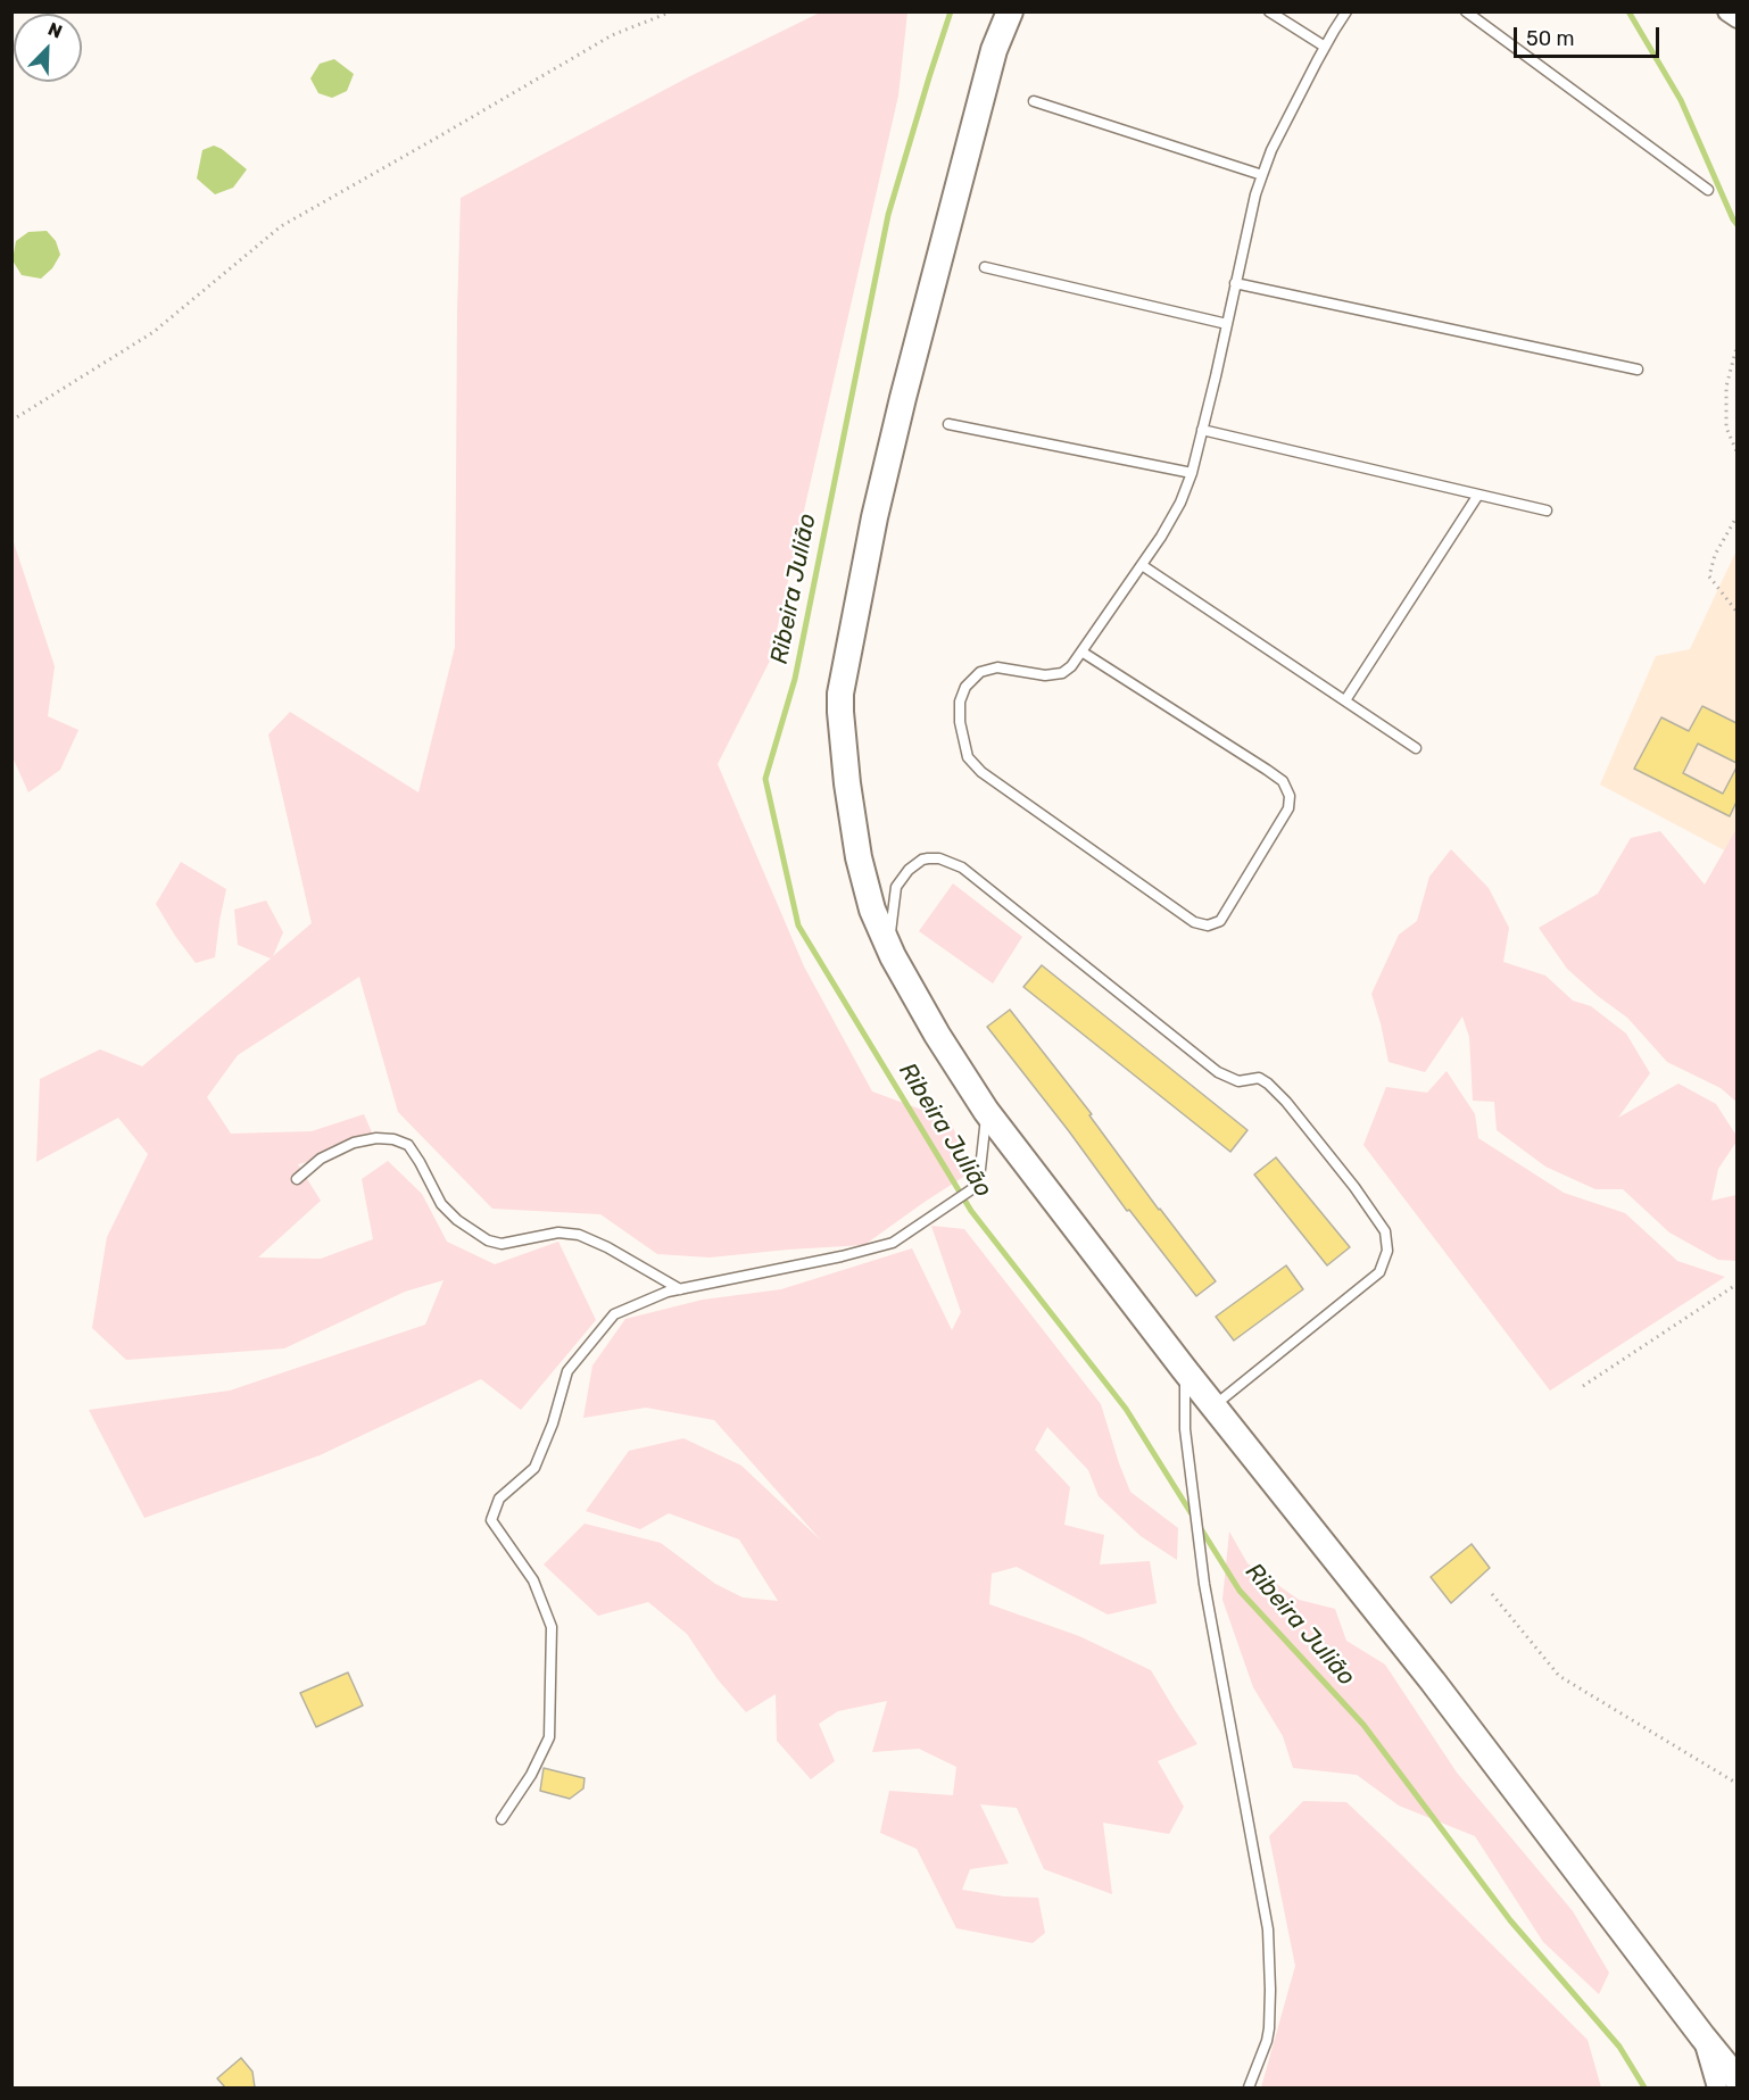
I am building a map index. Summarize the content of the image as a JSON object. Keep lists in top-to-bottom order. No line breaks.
{"water":["Ribeira Julião"],"scale_bar":"50 m","north":"top right"}
